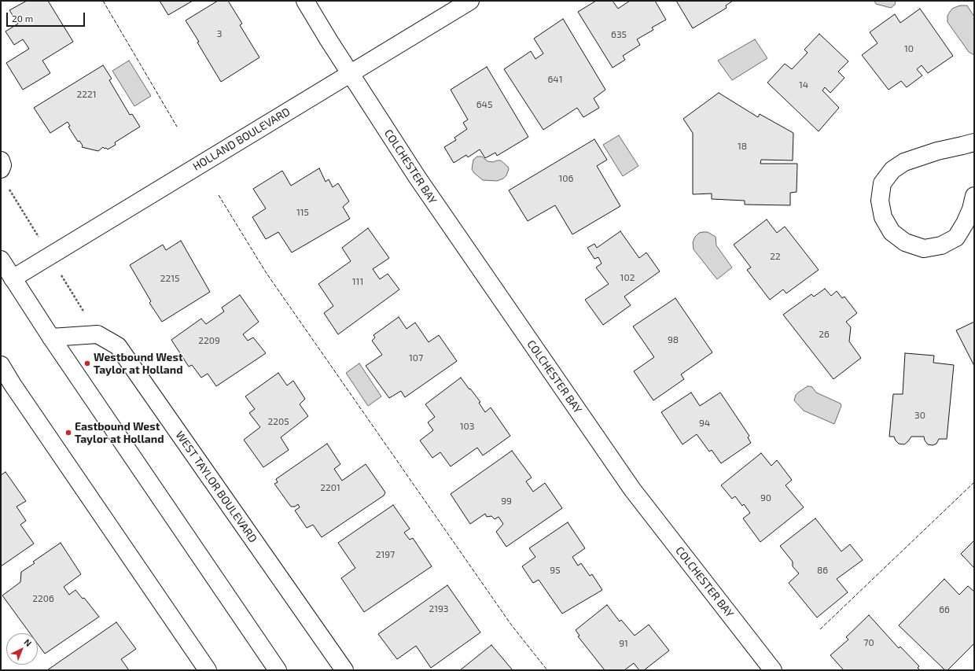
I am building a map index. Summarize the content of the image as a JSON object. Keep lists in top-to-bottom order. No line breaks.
{"streets":{"street":["HOLLAND BOULEVARD","COLCHESTER BAY","WEST TAYLOR BOULEVARD"]},"crossings":[["HOLLAND BOULEVARD","COLCHESTER BAY"]],"places":["Westbound West Taylor at Holland","Eastbound West Taylor at Holland"],"house_numbers":["3","635","10","641","14","2221","645","18","106","115","22","102","2215","111","26","98","2209","107","30","2205","94","103","2201","90","99","2197","95","86","2206","2193","66","70","91"],"scale_bar":"20 m","north":"top right"}
